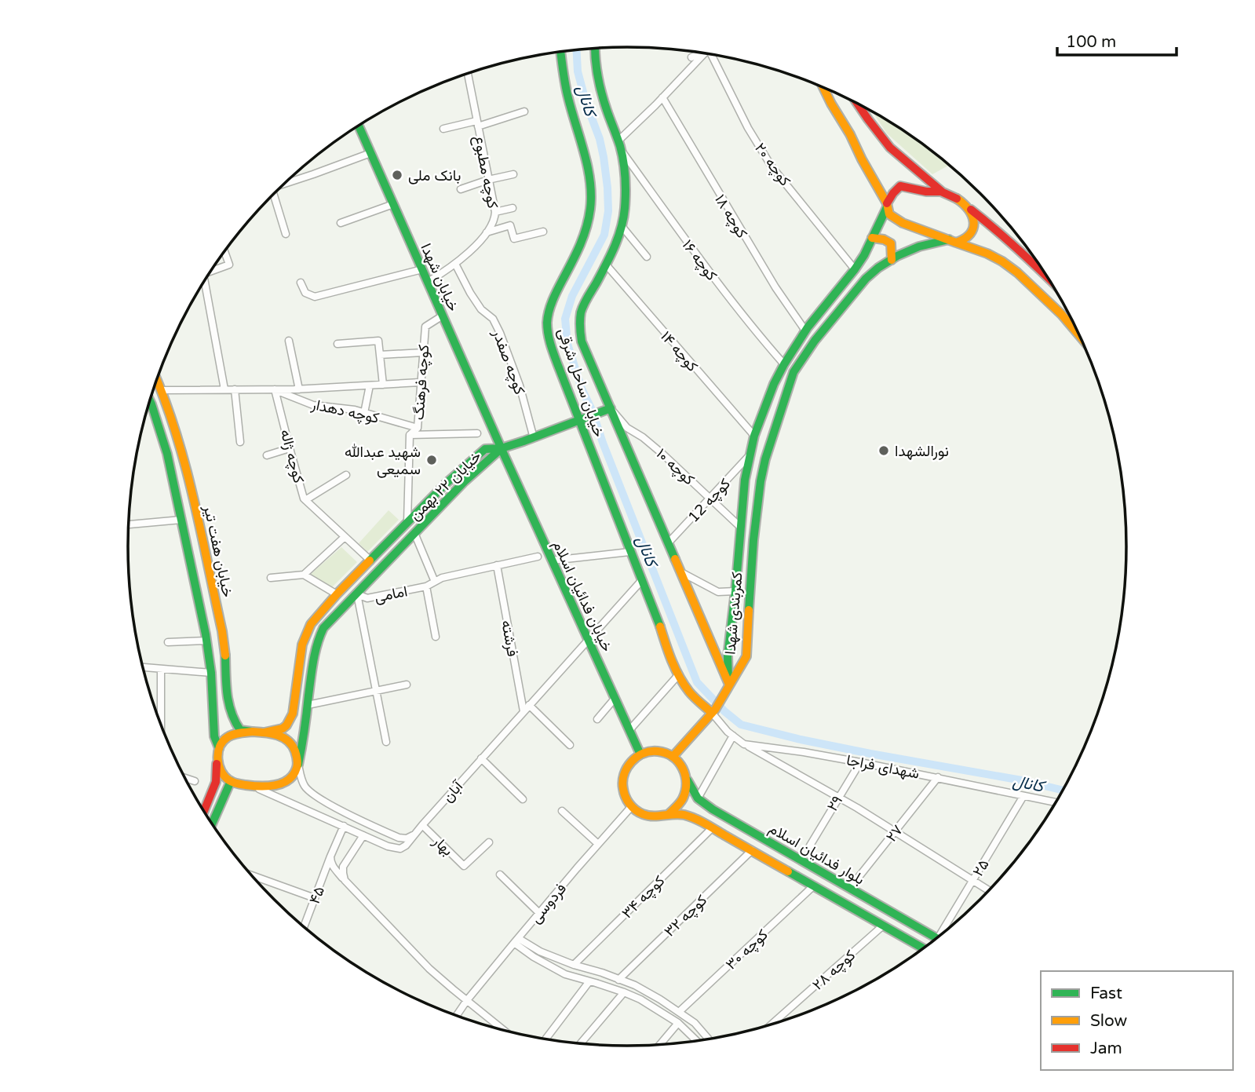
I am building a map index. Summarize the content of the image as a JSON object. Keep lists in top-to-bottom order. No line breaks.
{"streets":{"street":["کوچه ۲۰","کوچه مطبوع","کوچه ۱۸","کوچه ۱۶","خیابان شهدا","کوچه ۱۴","کوچه صفدر","کوچه فرهنگ","خیابان ساحل شرقی","کوچه دهدار","کوچه ژاله","کوچه ۱۰","خیابان ۲۲ بهمن","کوچه 12","خیابان هفت تیر","امامی","خیابان فدائیان اسلام","کمربندی شهدا","فرشته","شهدای فراجا","آبان","۲۹","۲۷","بهار","بلوار فدائیان اسلام","۲۵","۴۵","کوچه ۳۴","فردوسی","کوچه ۳۲","کوچه ۳۰","کوچه ۲۸"]},"crossings":[["کوچه ۲۰","کمربندی شهدا"],["کوچه مطبوع","خیابان شهدا"],["کوچه مطبوع","کوچه صفدر"],["کوچه ۱۸","کمربندی شهدا"],["کوچه ۱۶","خیابان ساحل شرقی"],["کوچه ۱۶","کمربندی شهدا"],["خیابان شهدا","کوچه فرهنگ"],["خیابان شهدا","خیابان ۲۲ بهمن"],["خیابان شهدا","خیابان فدائیان اسلام"],["کوچه ۱۴","خیابان ساحل شرقی"],["کوچه ۱۴","کمربندی شهدا"],["کوچه فرهنگ","کوچه دهدار"],["کوچه فرهنگ","خیابان ۲۲ بهمن"],["خیابان ساحل شرقی","کوچه ۱۰"],["خیابان ساحل شرقی","کوچه 12"],["خیابان ساحل شرقی","کمربندی شهدا"],["خیابان ساحل شرقی","آبان"],["کوچه دهدار","کوچه ژاله"],["کوچه دهدار","خیابان هفت تیر"],["کوچه ژاله","خیابان ۲۲ بهمن"],["کوچه ۱۰","کوچه 12"],["کوچه ۱۰","کمربندی شهدا"],["خیابان ۲۲ بهمن","خیابان هفت تیر"],["خیابان ۲۲ بهمن","امامی"],["خیابان ۲۲ بهمن","خیابان فدائیان اسلام"],["کوچه 12","کمربندی شهدا"],["امامی","فرشته"],["خیابان فدائیان اسلام","آبان"],["خیابان فدائیان اسلام","بلوار فدائیان اسلام"],["خیابان فدائیان اسلام","فردوسی"],["فرشته","آبان"],["شهدای فراجا","۲۹"],["شهدای فراجا","۲۷"],["شهدای فراجا","۲۵"],["آبان","بهار"],["۲۷","بلوار فدائیان اسلام"],["بلوار فدائیان اسلام","کوچه ۳۴"],["بلوار فدائیان اسلام","فردوسی"],["بلوار فدائیان اسلام","کوچه ۳۲"],["بلوار فدائیان اسلام","کوچه ۳۰"],["بلوار فدائیان اسلام","کوچه ۲۸"]],"water":["کانال"],"places":["بانک ملی","نورالشهدا","شهید عبدالله سمیعی"],"legend":["Fast","Slow","Jam"],"scale_bar":"100 m"}
